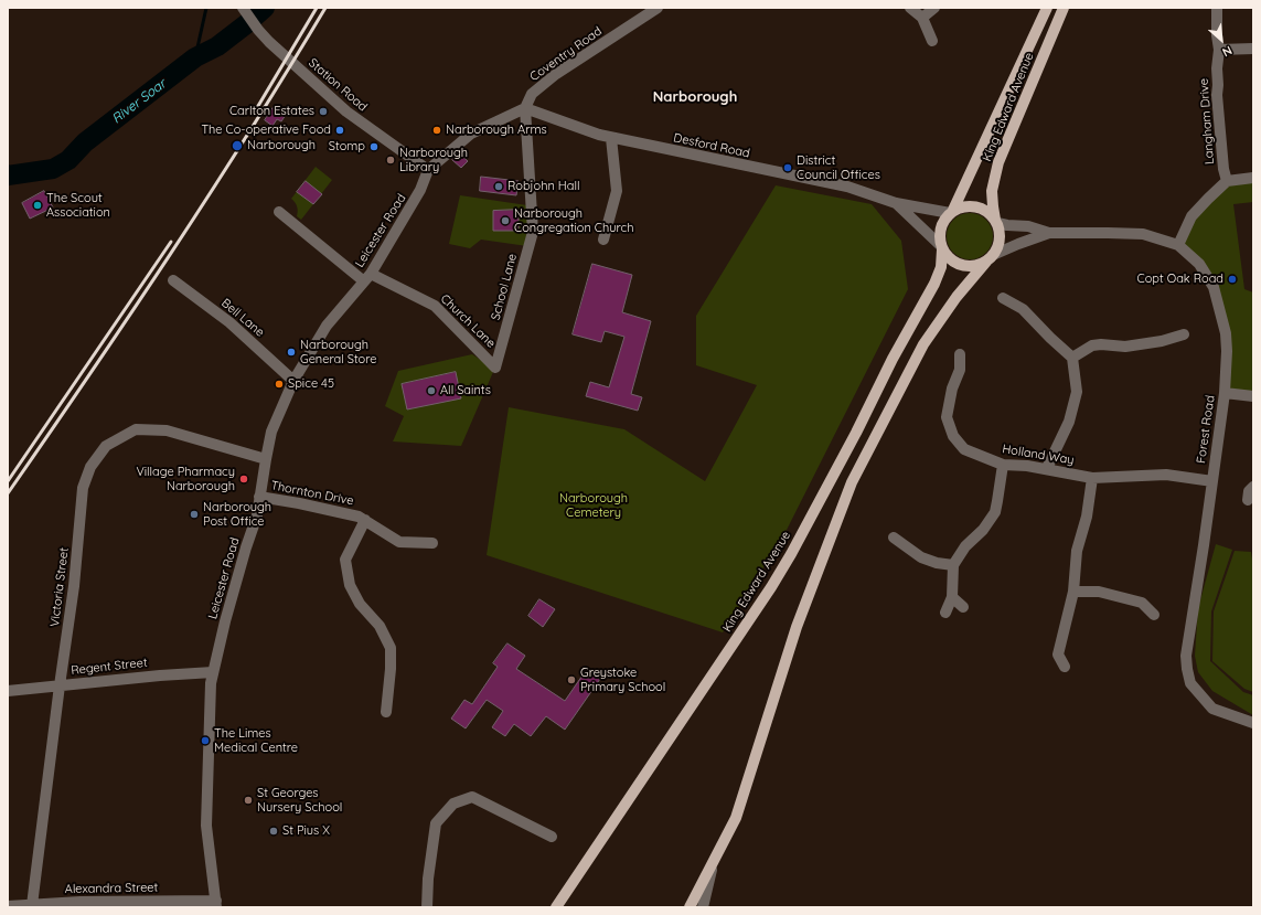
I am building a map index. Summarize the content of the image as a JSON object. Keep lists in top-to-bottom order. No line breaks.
{"streets":{"main road":["King Edward Avenue"],"street":["Coventry Road","Station Road","Langham Drive","Desford Road","Leicester Road","School Lane","Bell Lane","Church Lane","Forest Road","Holland Way","Thornton Drive","Victoria Street","Regent Street","Alexandra Street"]},"crossings":[["Coventry Road","Desford Road"],["Coventry Road","School Lane"],["Station Road","Leicester Road"],["King Edward Avenue","Desford Road"],["King Edward Avenue","Forest Road"],["Desford Road","School Lane"],["Desford Road","Forest Road"],["Leicester Road","Bell Lane"],["Leicester Road","Church Lane"],["Leicester Road","Thornton Drive"],["Leicester Road","Victoria Street"],["Leicester Road","Regent Street"],["Leicester Road","Alexandra Street"],["School Lane","Church Lane"],["Forest Road","Holland Way"],["Victoria Street","Regent Street"],["Victoria Street","Alexandra Street"]],"districts":["Narborough"],"water":["River Soar"],"parks":["Narborough Cemetery"],"places":["Carlton Estates","The Co-operative Food","Narborough Arms","Narborough","Stomp","Narborough Library","District Council Offices","Robjohn Hall","The Scout Association","Narborough Congregation Church","Copt Oak Road","Narborough General Store","Spice 45","All Saints","Village Pharmacy Narborough","Narborough Post Office","Greystoke Primary School","The Limes Medical Centre","St Georges Nursery School","St Pius X"],"north":"bottom right"}
